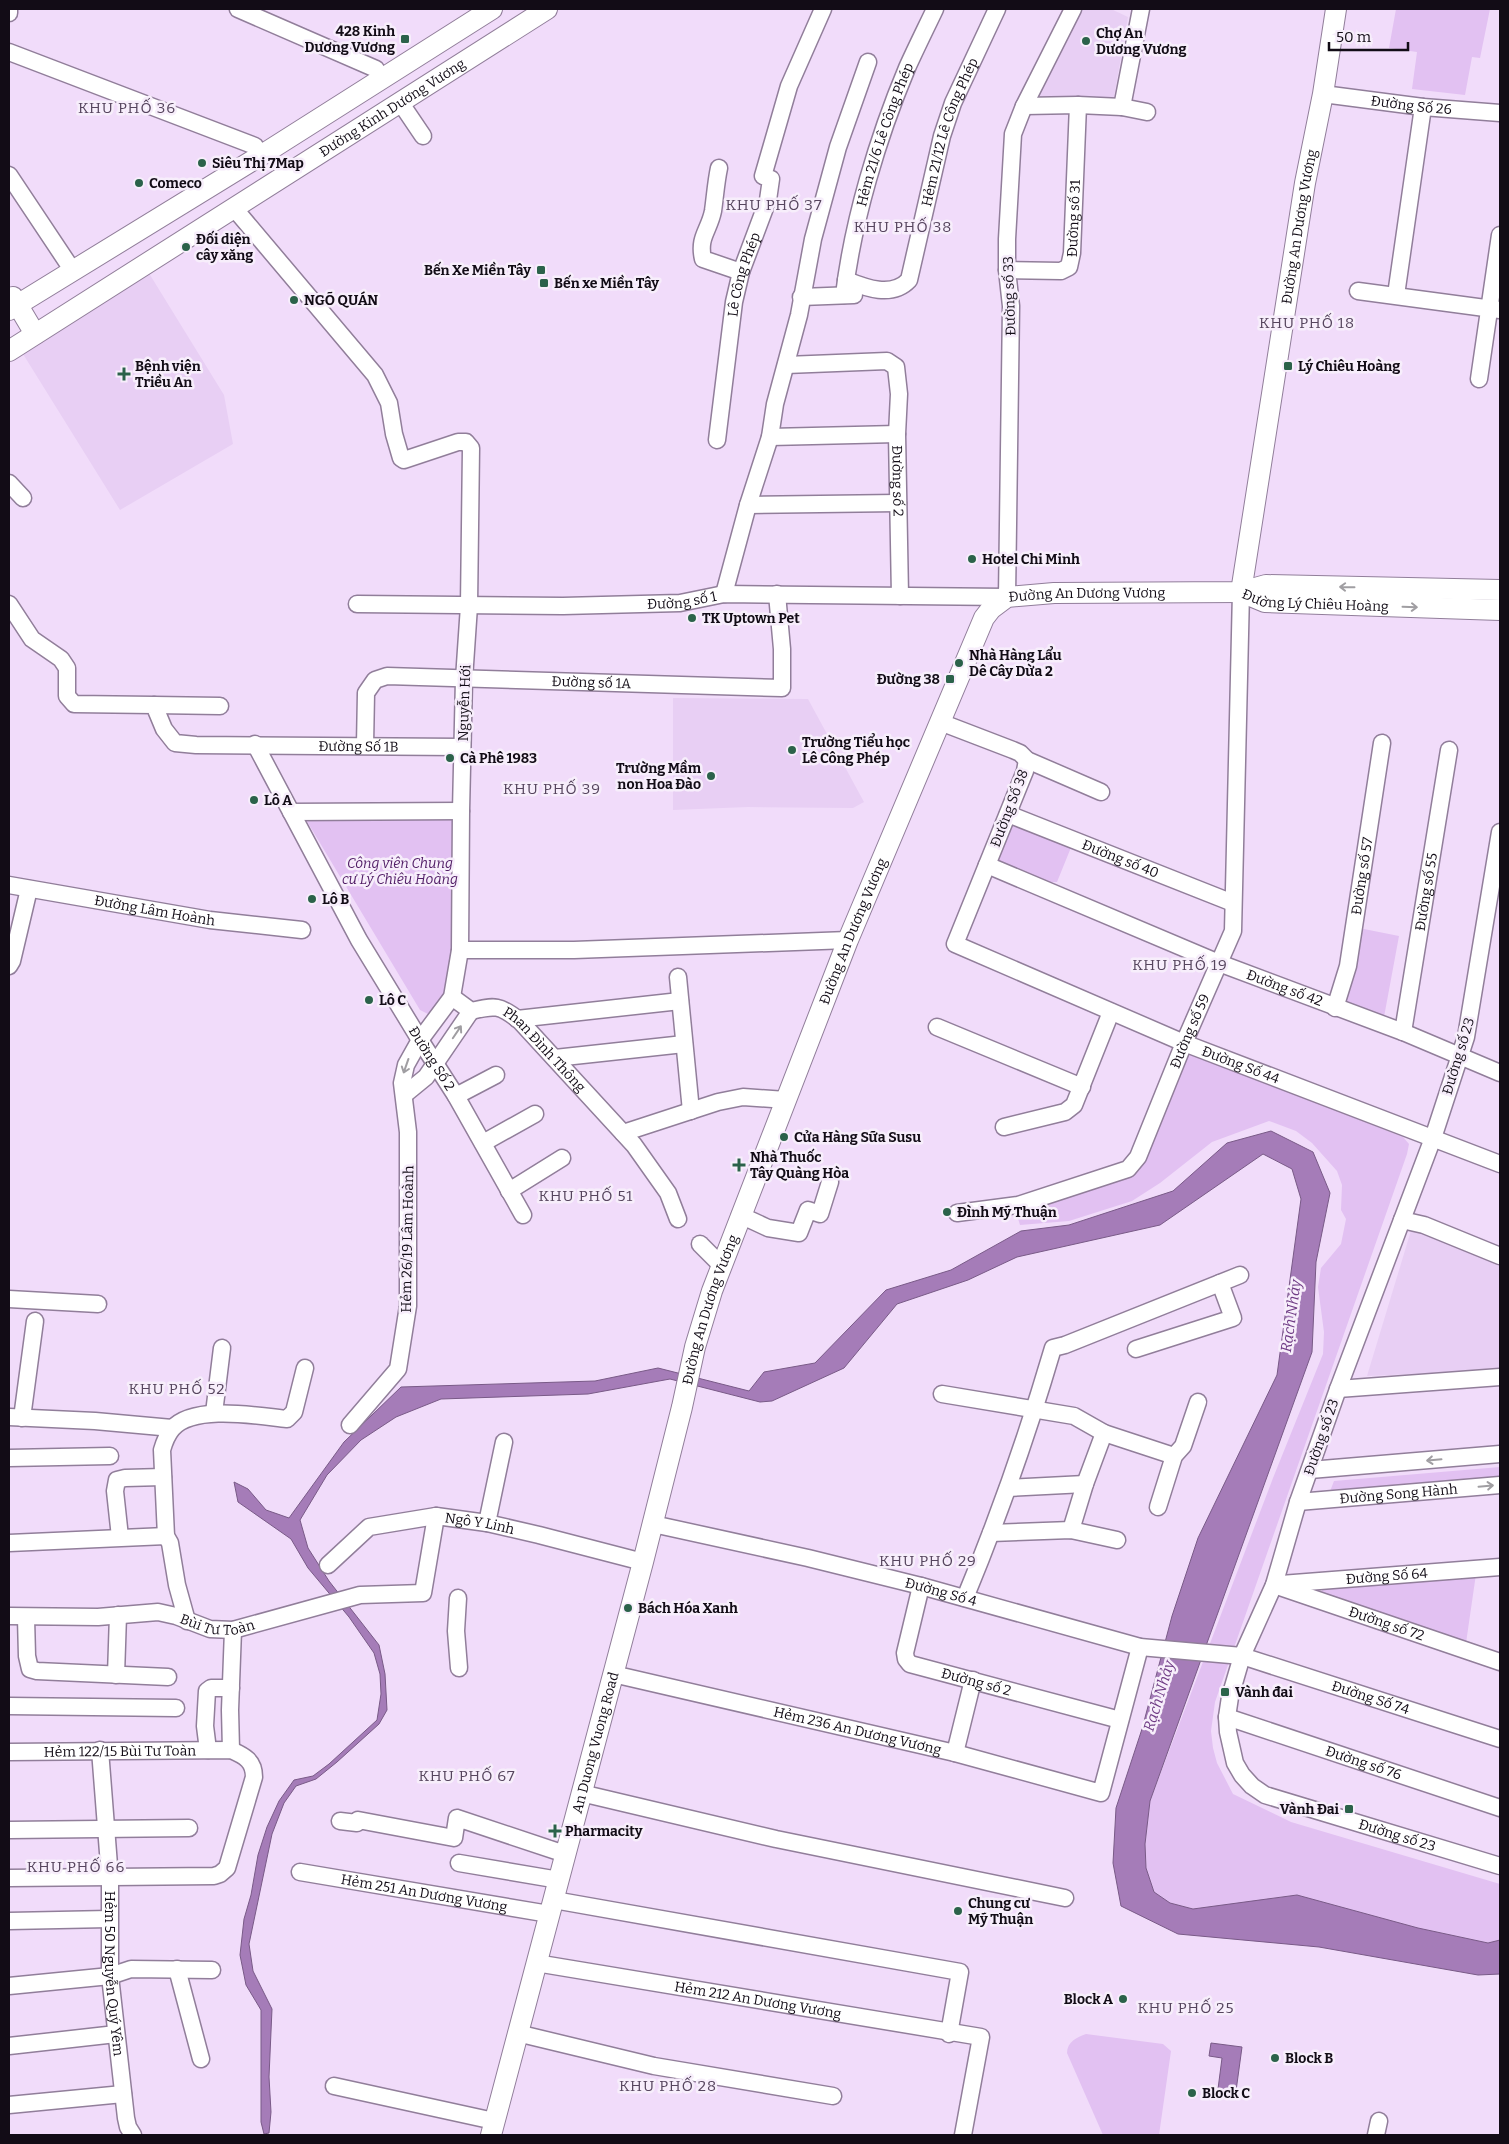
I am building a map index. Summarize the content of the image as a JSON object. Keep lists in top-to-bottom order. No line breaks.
{"streets":{"main road":["Đường Kinh Dương Vương","Đường An Dương Vương","Đường Lý Chiêu Hoàng","An Duong Vuong Road"],"street":["Đường Số 26","Hẻm 21/12 Lê Công Phép","Hẻm 21/6 Lê Công Phép","Đường số 31","Lê Công Phép","Đường số 33","Đường số 2","Đường số 1","Đường số 1A","Nguyễn Hới","Đường Số 1B","Đường Số 38","Đường số 40","Đường số 57","Đường số 55","Đường Lâm Hoành","Đường số 42","Đường số 59","Phan Đình Thông","Đường số 23","Đường Số 2","Đường Số 44","Hẻm 26/19 Lâm Hoành","Đường Song Hành","Ngô Y Linh","Đường Số 64","Đường Số 4","Bùi Tư Toàn","Đường số 72","Đường Số 74","Hẻm 236 An Dương Vương","Hẻm 122/15 Bùi Tư Toàn","Đường số 76","Hẻm 251 An Dương Vương","Hẻm 50 Nguyễn Quý Yêm","Hẻm 212 An Dương Vương"]},"crossings":[["Đường Số 26","Đường An Dương Vương"],["Đường Kinh Dương Vương","Nguyễn Hới"],["Hẻm 21/12 Lê Công Phép","Hẻm 21/6 Lê Công Phép"],["Đường số 31","Đường số 33"],["Đường An Dương Vương","Đường số 33"],["Đường An Dương Vương","Đường số 1"],["Đường An Dương Vương","Đường Lý Chiêu Hoàng"],["Đường An Dương Vương","Đường Số 38"],["Đường An Dương Vương","Đường số 59"],["Đường An Dương Vương","An Duong Vuong Road"],["Đường số 33","Đường số 1"],["Đường số 2","Đường số 1"],["Đường số 2","Đường Số 4"],["Đường số 2","Hẻm 236 An Dương Vương"],["Đường số 1","Đường số 1A"],["Đường số 1","Nguyễn Hới"],["Đường Lý Chiêu Hoàng","Đường số 59"],["Đường số 1A","Nguyễn Hới"],["Đường số 1A","Đường Số 1B"],["Nguyễn Hới","Đường Số 1B"],["Nguyễn Hới","Đường Số 2"],["Nguyễn Hới","Hẻm 26/19 Lâm Hoành"],["Đường Số 1B","Đường Số 2"],["Đường Số 38","Đường số 40"],["Đường Số 38","Đường số 42"],["Đường Số 38","Đường Số 44"],["Đường số 40","Đường số 59"],["Đường số 57","Đường số 42"],["Đường số 55","Đường số 42"],["Đường số 42","Đường số 59"],["Đường số 42","Đường số 23"],["Đường số 59","Đường Số 44"],["Đường số 23","Đường Số 44"],["Đường số 23","Đường Song Hành"],["Đường số 23","Đường Số 64"],["Đường số 23","Đường Số 4"],["Đường số 23","Đường số 72"],["Đường số 23","Đường Số 74"],["Đường số 23","Đường số 76"],["Ngô Y Linh","Bùi Tư Toàn"],["Ngô Y Linh","An Duong Vuong Road"],["Đường Số 64","Đường số 72"],["Đường Số 4","Đường Số 74"],["Đường Số 4","An Duong Vuong Road"],["Hẻm 236 An Dương Vương","An Duong Vuong Road"],["An Duong Vuong Road","Hẻm 251 An Dương Vương"],["An Duong Vuong Road","Hẻm 212 An Dương Vương"],["Hẻm 122/15 Bùi Tư Toàn","Hẻm 50 Nguyễn Quý Yêm"],["Hẻm 251 An Dương Vương","Hẻm 212 An Dương Vương"]],"districts":["KHU PHỐ 36","KHU PHỐ 37","KHU PHỐ 38","KHU PHỐ 18","KHU PHỐ 39","KHU PHỐ 19","KHU PHỐ 51","KHU PHỐ 52","KHU PHỐ 29","KHU PHỐ 67","KHU PHỐ 66","KHU PHỐ 25","KHU PHỐ 28"],"water":["Rạch Nhảy"],"parks":["Công viên Chung cư Lý Chiêu Hoàng"],"places":{"transit":["428 Kinh Dương Vương","Bến Xe Miền Tây","Bến xe Miền Tây","Lý Chiêu Hoàng","Đường 38","Vành đai","Vành Đai"],"other":["Chợ An Dương Vương","Siêu Thị 7Map","Comeco","Đối diện cây xăng","NGÕ QUÁN","Hotel Chi Minh","TK Uptown Pet","Nhà Hàng Lẩu Dê Cây Dừa 2","Trường Tiểu học Lê Công Phép","Cà Phê 1983","Trường Mầm non Hoa Đào","Lô A","Lô B","Lô C","Cửa Hàng Sữa Susu","Đình Mỹ Thuận","Bách Hóa Xanh","Chung cư Mỹ Thuận","Block A","Block B","Block C"],"health":["Bệnh viện Triều An","Nhà Thuốc Tây Quàng Hòa","Pharmacity"]},"scale_bar":"50 m"}
